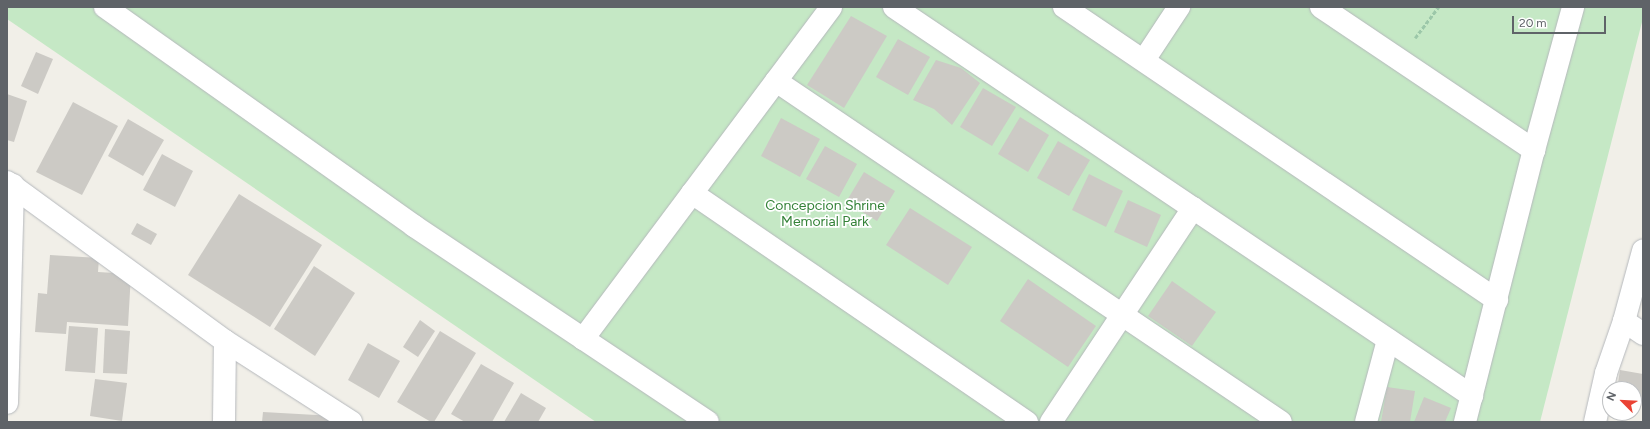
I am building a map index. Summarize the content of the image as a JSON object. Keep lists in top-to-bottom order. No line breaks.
{"parks":["Concepcion Shrine Memorial Park"],"scale_bar":"20 m","north":"top left"}
